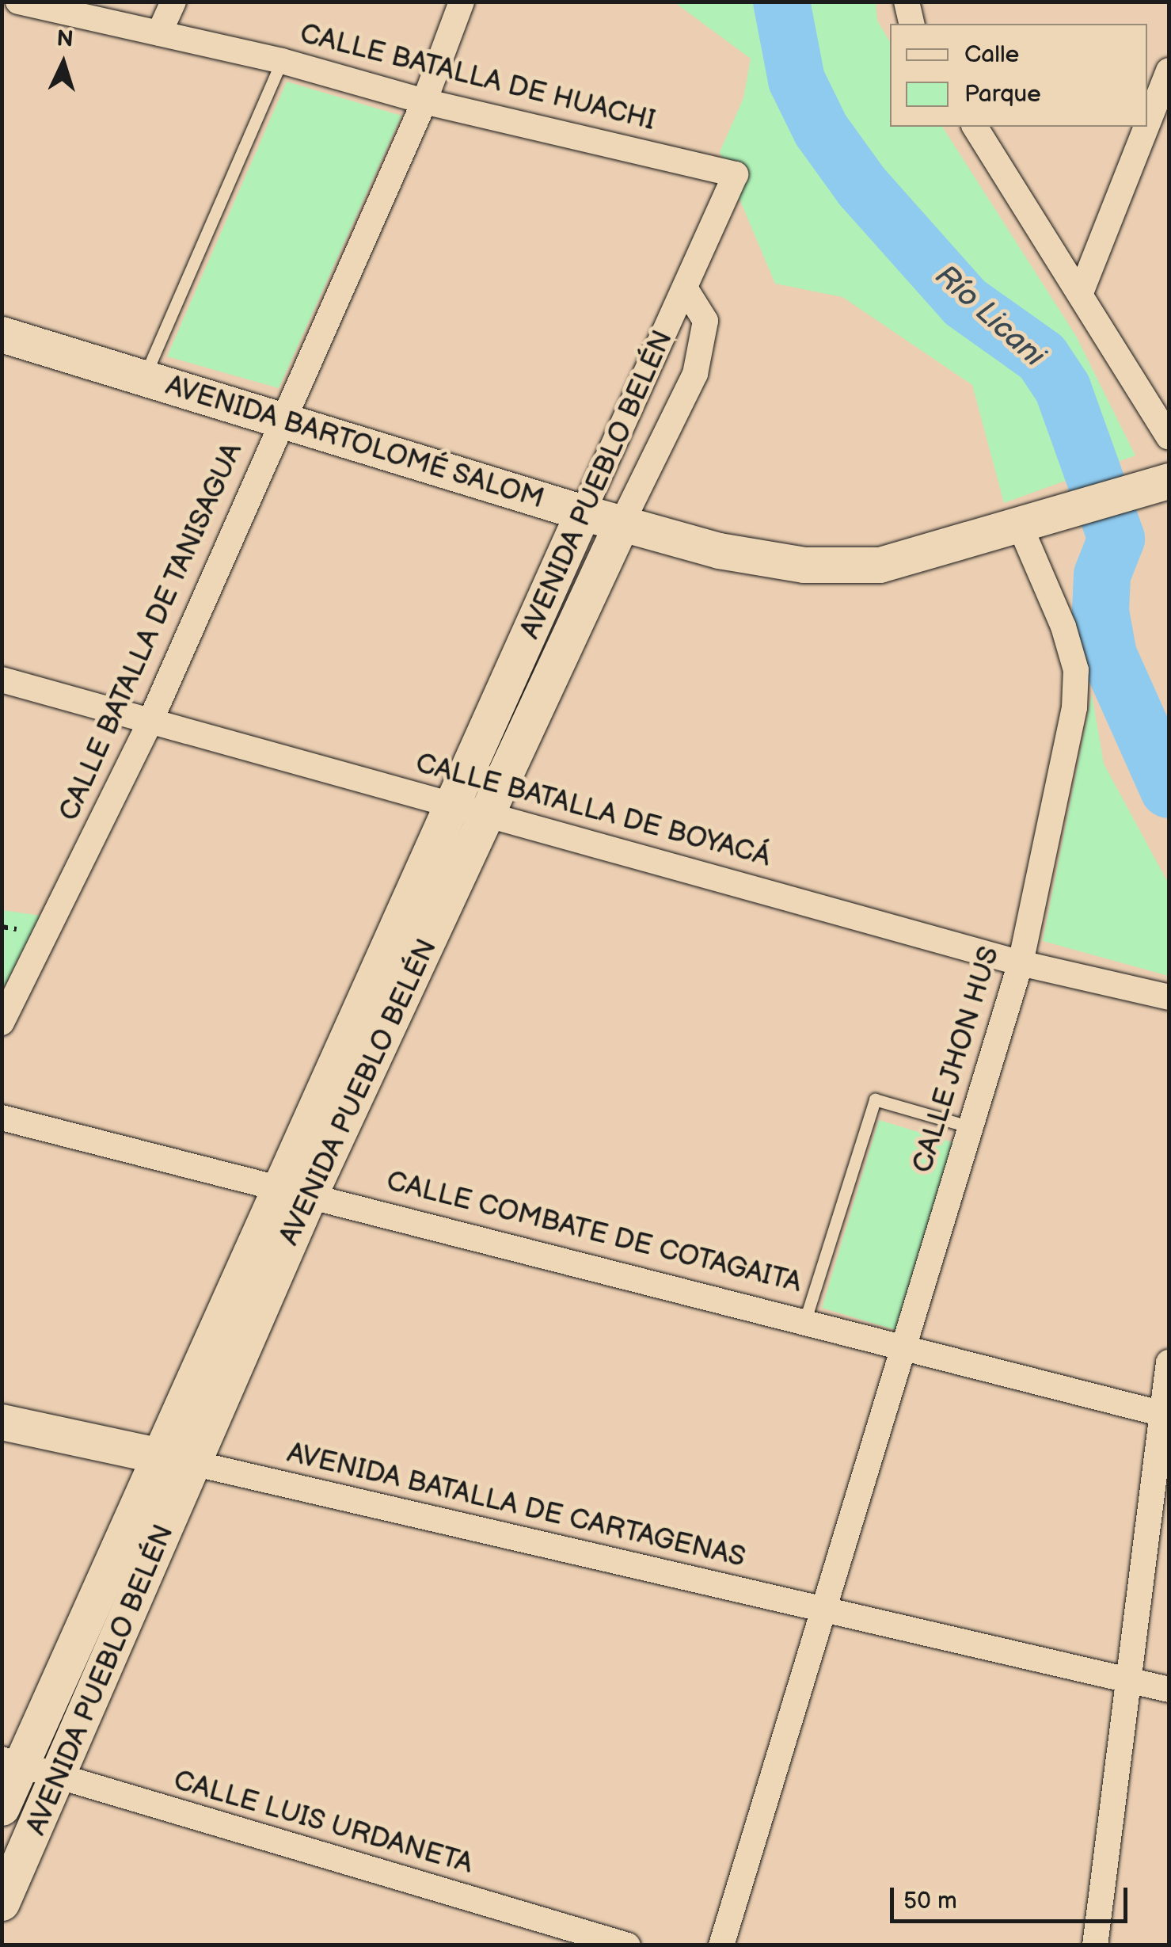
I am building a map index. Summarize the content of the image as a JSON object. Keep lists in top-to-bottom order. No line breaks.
{"streets":{"street":["CALLE BATALLA DE HUACHI","AVENIDA BARTOLOMÉ SALOM","AVENIDA PUEBLO BELÉN","CALLE BATALLA DE TANISAGUA","CALLE BATALLA DE BOYACÁ","CALLE JHON HUS","CALLE COMBATE DE COTAGAITA","AVENIDA BATALLA DE CARTAGENAS","CALLE LUIS URDANETA"]},"crossings":[["CALLE BATALLA DE HUACHI","AVENIDA PUEBLO BELÉN"],["CALLE BATALLA DE HUACHI","CALLE BATALLA DE TANISAGUA"],["AVENIDA BARTOLOMÉ SALOM","AVENIDA PUEBLO BELÉN"],["AVENIDA BARTOLOMÉ SALOM","CALLE BATALLA DE TANISAGUA"],["AVENIDA BARTOLOMÉ SALOM","CALLE JHON HUS"],["AVENIDA PUEBLO BELÉN","CALLE BATALLA DE BOYACÁ"],["AVENIDA PUEBLO BELÉN","CALLE COMBATE DE COTAGAITA"],["AVENIDA PUEBLO BELÉN","AVENIDA BATALLA DE CARTAGENAS"],["AVENIDA PUEBLO BELÉN","CALLE LUIS URDANETA"],["CALLE BATALLA DE TANISAGUA","CALLE BATALLA DE BOYACÁ"],["CALLE BATALLA DE BOYACÁ","CALLE JHON HUS"],["CALLE JHON HUS","CALLE COMBATE DE COTAGAITA"],["CALLE JHON HUS","AVENIDA BATALLA DE CARTAGENAS"]],"water":["Río Licani"],"legend":["Calle","Parque"],"scale_bar":"50 m","north":"top"}
